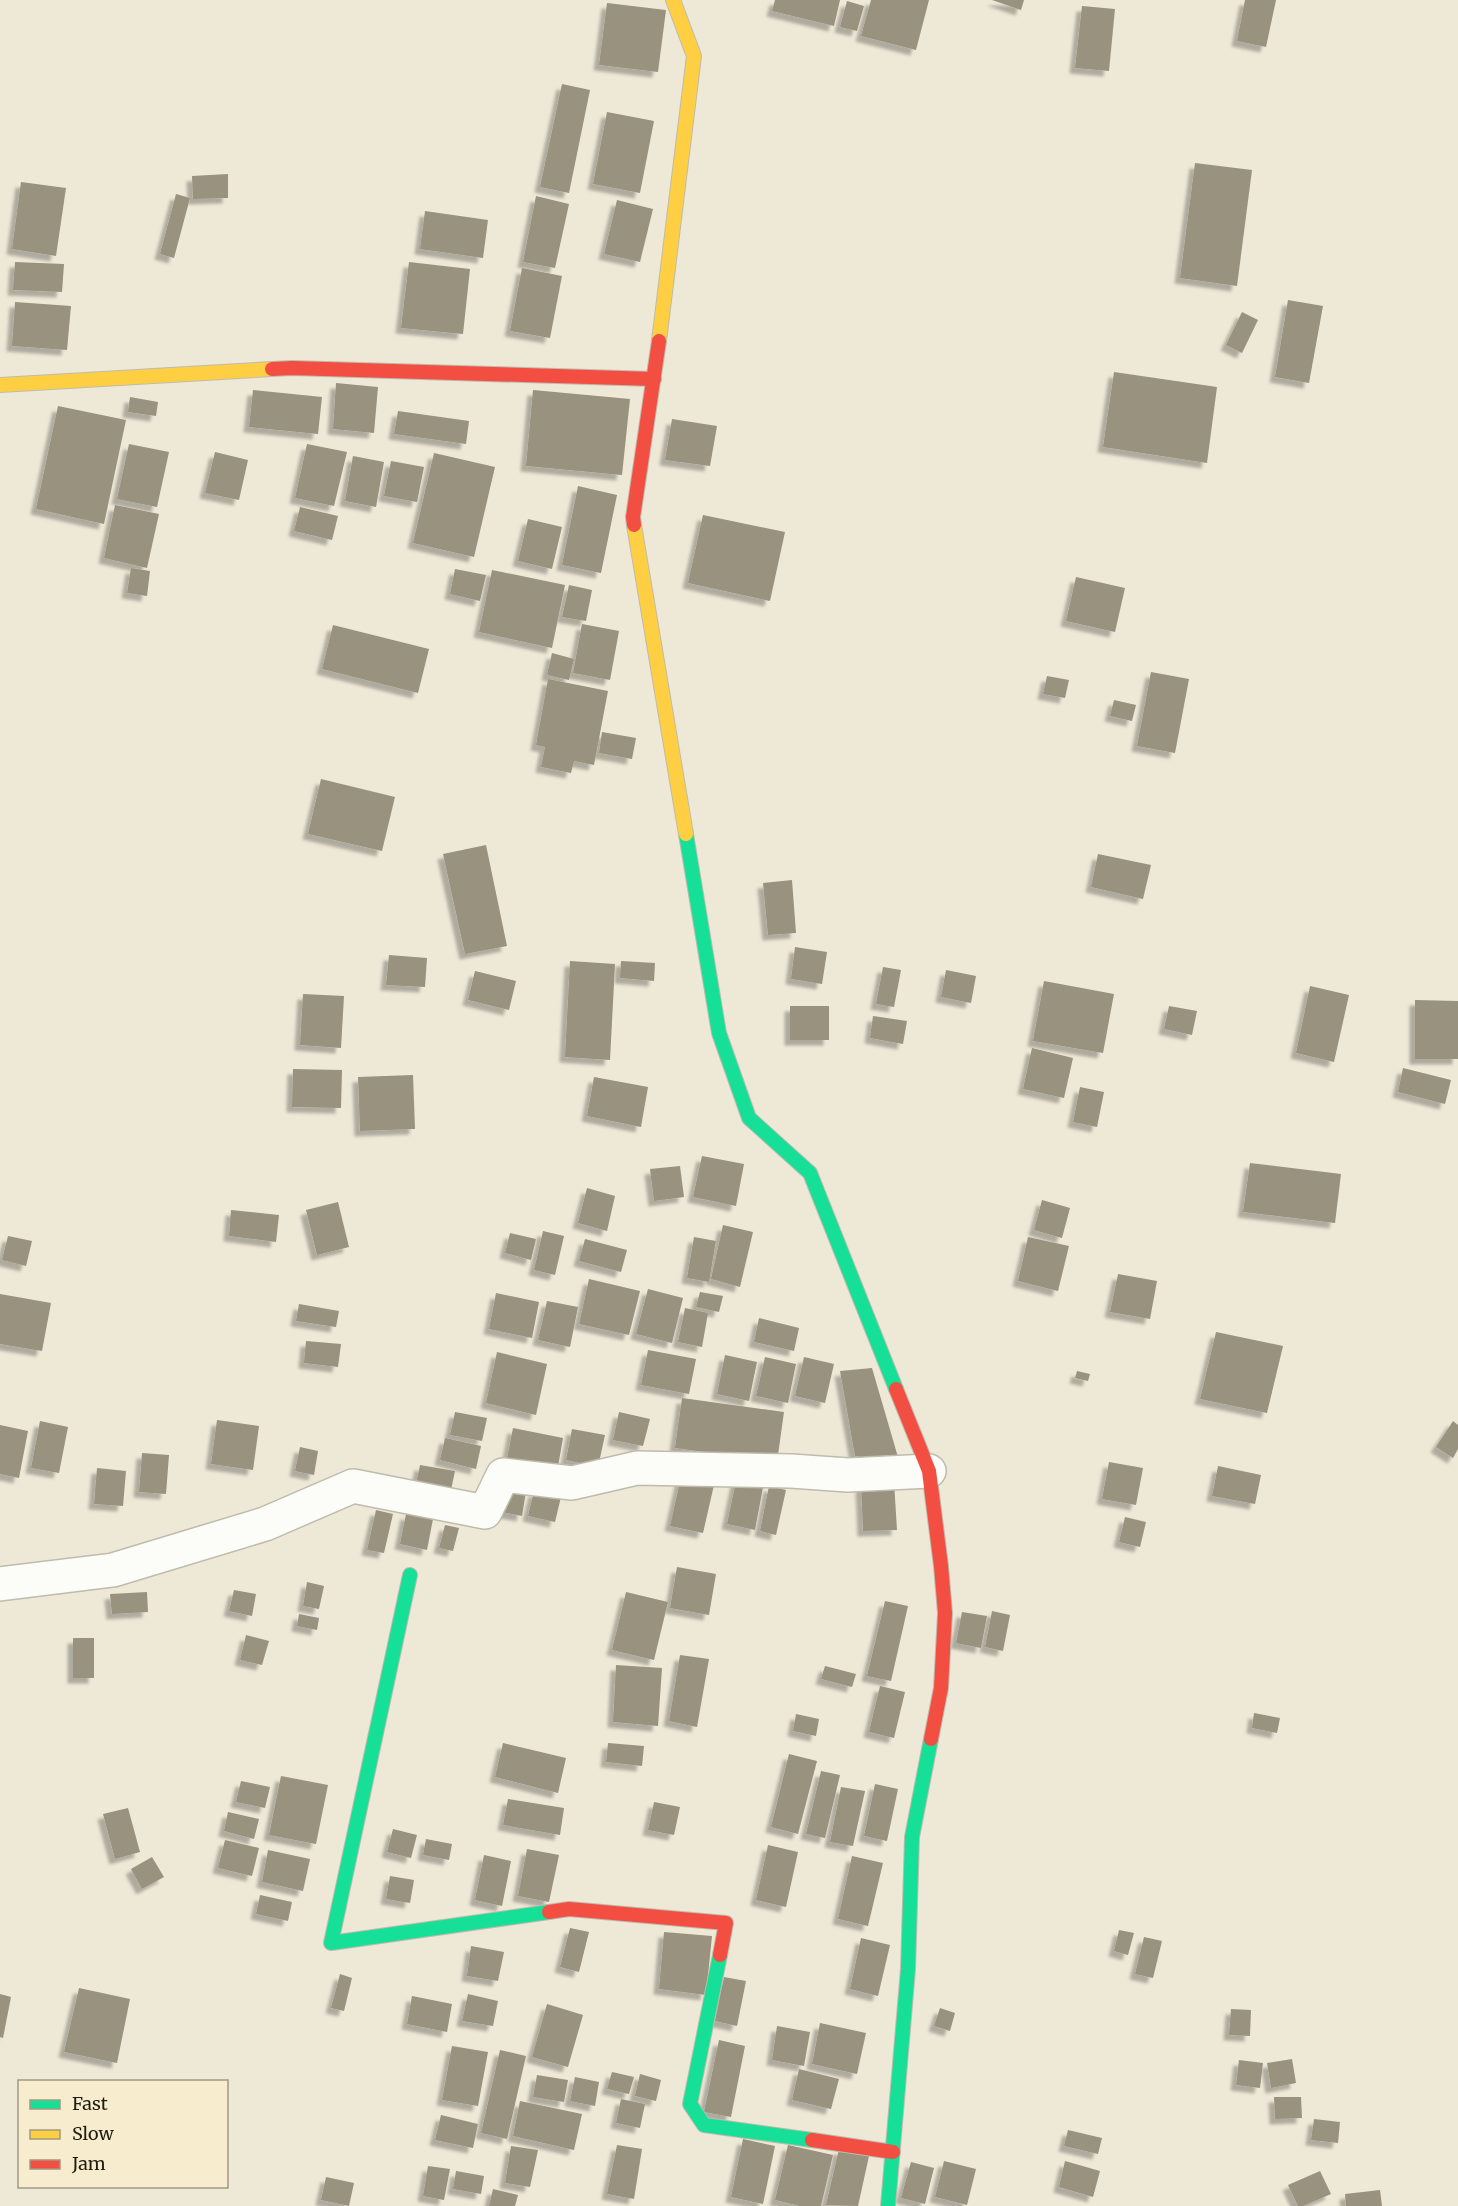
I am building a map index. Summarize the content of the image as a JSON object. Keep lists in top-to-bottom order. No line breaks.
{"legend":["Fast","Slow","Jam"]}
